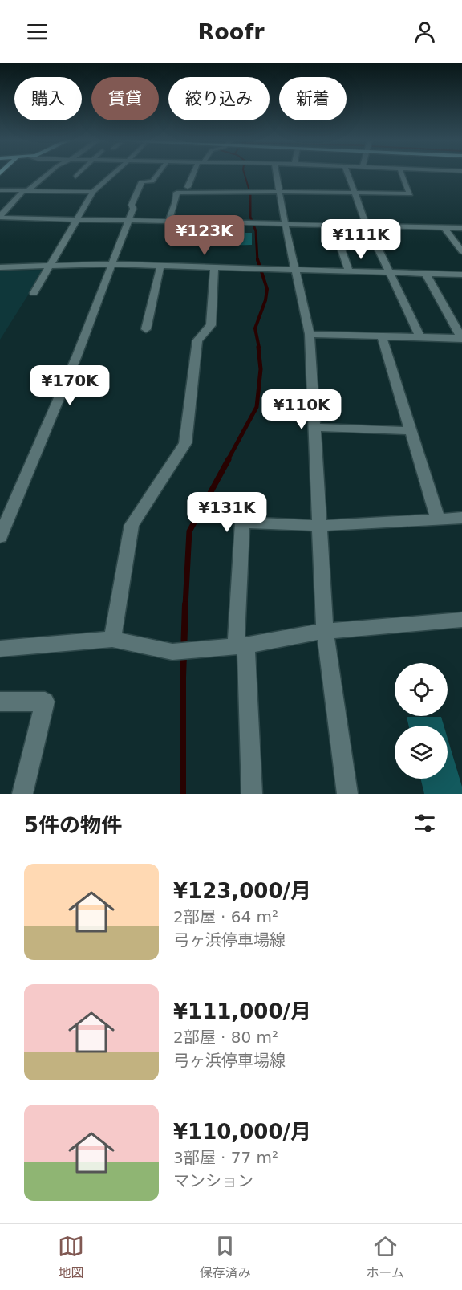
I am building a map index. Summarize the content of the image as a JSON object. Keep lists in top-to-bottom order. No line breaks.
{"page":{"header":"Roofr","chip":["購入","賃貸","絞り込み","新着"],"price":["¥123K","¥111K","¥170K","¥110K","¥131K"],"heading":"5件の物件","list":[{"name":"¥123,000/月","note":"2部屋 · 64 m² · 弓ヶ浜停車場線"},{"name":"¥111,000/月","note":"2部屋 · 80 m² · 弓ヶ浜停車場線"},{"name":"¥110,000/月","note":"3部屋 · 77 m² · マンション"}],"tabs":["地図","保存済み","ホーム"]}}
